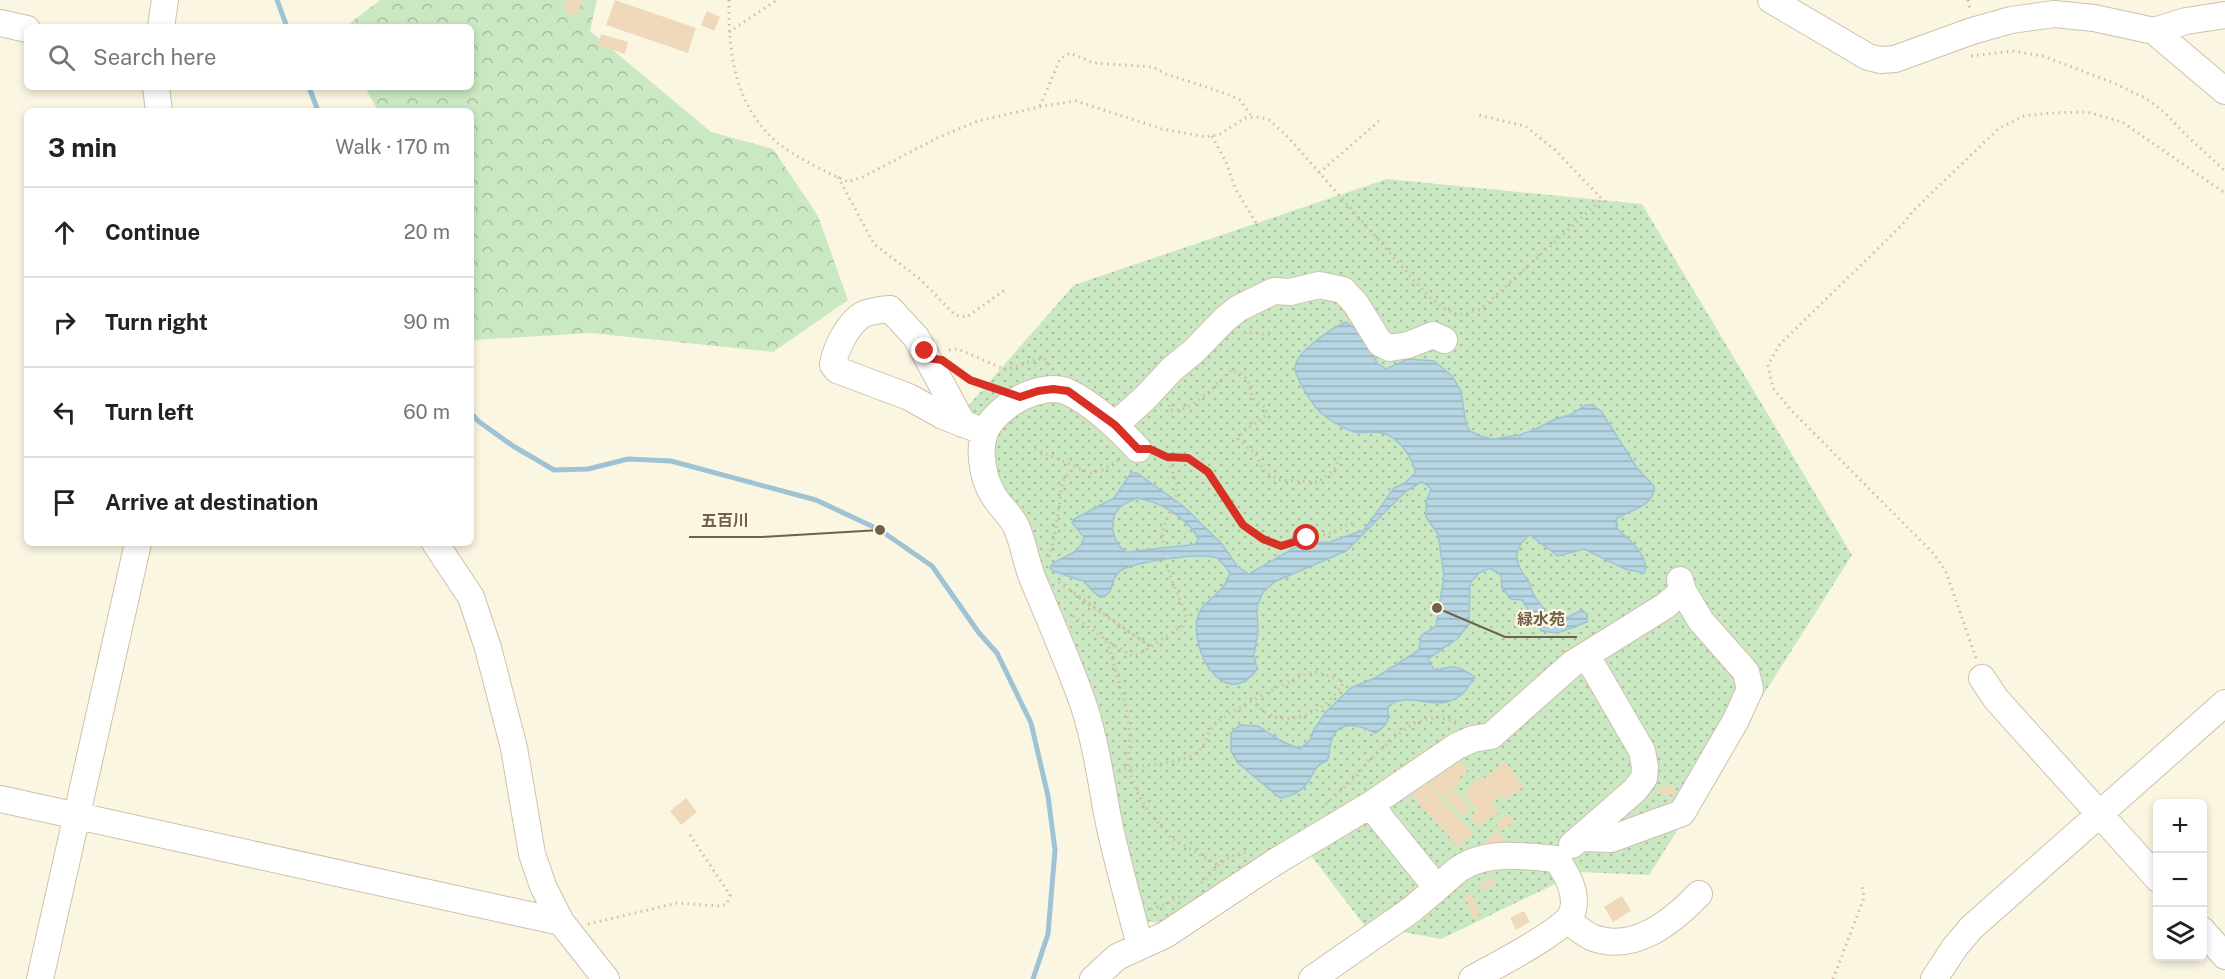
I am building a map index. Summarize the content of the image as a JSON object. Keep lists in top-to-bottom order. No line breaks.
{"places":["五百川","緑水苑"],"page":{"search":"Search here","heading":["3 min","Walk · 170 m"],"list":[["Continue","20 m"],["Turn right","90 m"],["Turn left","60 m"],"Arrive at destination"],"map_buttons":["+","−"]}}
